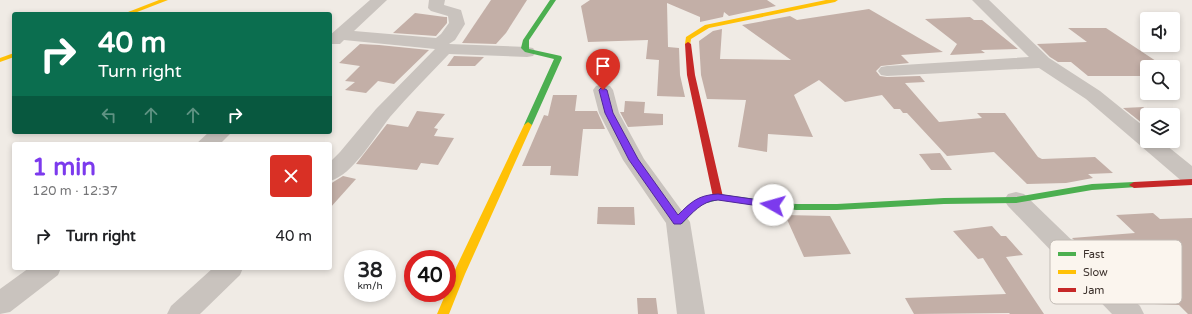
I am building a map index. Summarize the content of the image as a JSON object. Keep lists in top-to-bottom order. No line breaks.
{"legend":["Fast","Slow","Jam"],"page":{"turn":["40 m","Turn right"],"heading":["1 min","120 m · 12:37"],"list":[{"name":"Turn right","value":"40 m"}],"speed":"38 km/h","limit":"40"}}
